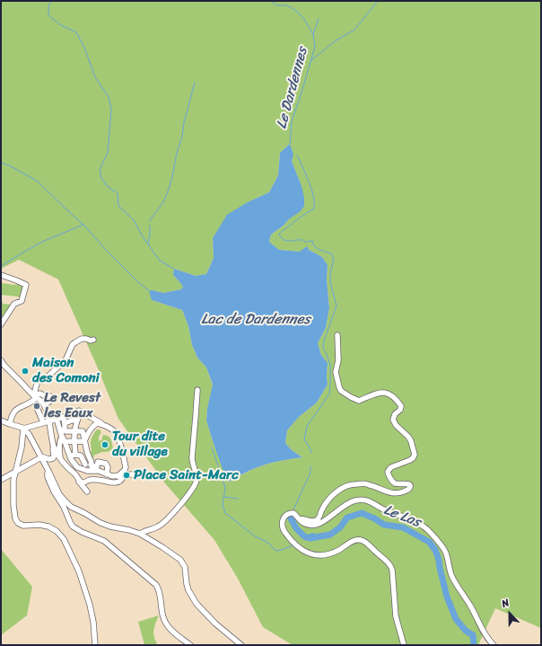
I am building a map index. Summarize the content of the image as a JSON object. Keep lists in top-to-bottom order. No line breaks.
{"water":["Le Dardennes","Lac de Dardennes","Le Las"],"places":["Maison des Comoni","Le Revest les Eaux","Tour dite du village","Place Saint-Marc"],"north":"top"}
